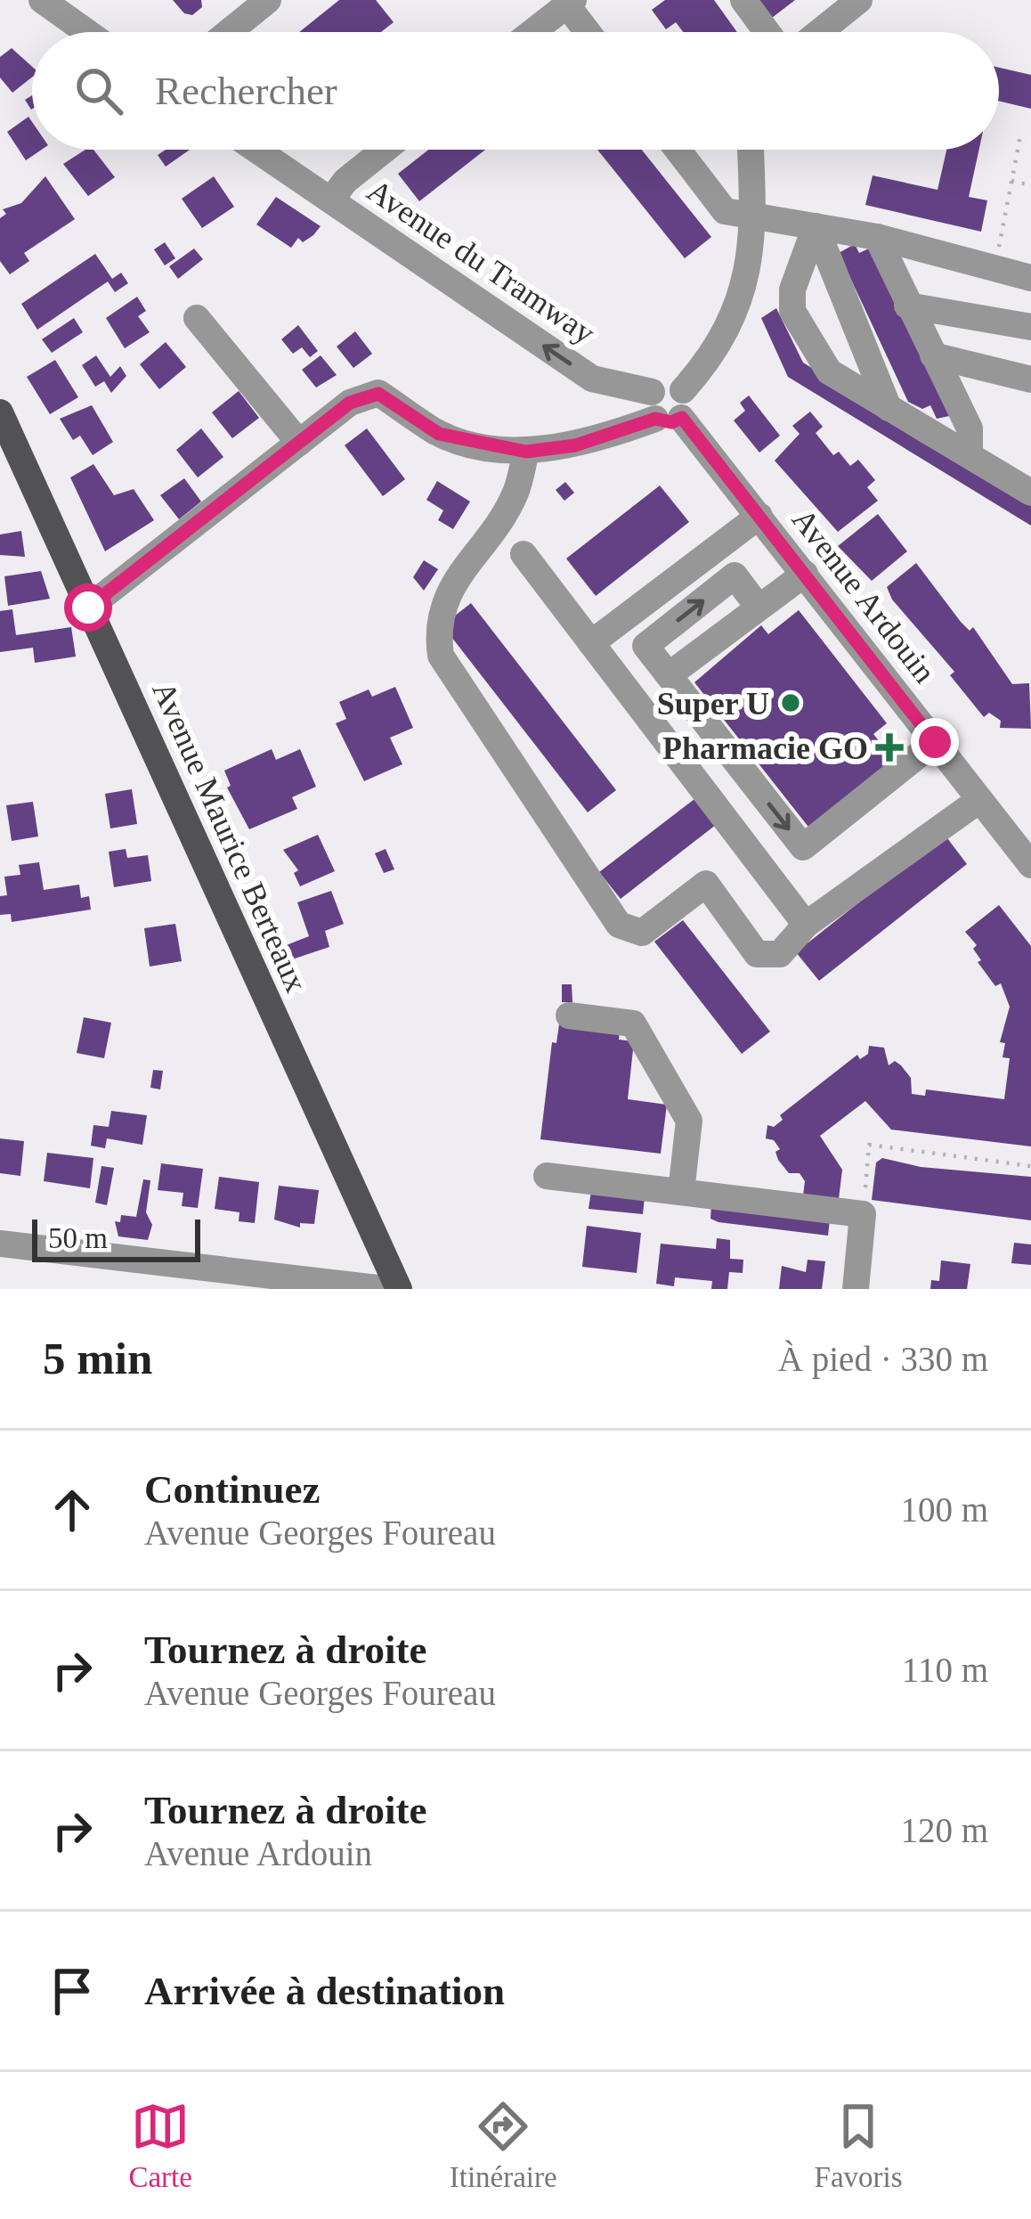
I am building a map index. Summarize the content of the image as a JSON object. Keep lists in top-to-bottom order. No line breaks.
{"streets":{"main road":["Avenue Maurice Berteaux"],"street":["Avenue du Tramway","Avenue Ardouin"]},"crossings":[["Avenue du Tramway","Avenue Ardouin"]],"places":{"other":["Super U"],"health":["Pharmacie GO"]},"scale_bar":"50 m","page":{"search":"Rechercher","scale":"50 m","heading":["5 min","À pied · 330 m"],"list":[["Continuez","Avenue Georges Foureau","100 m"],["Tournez à droite","Avenue Georges Foureau","110 m"],["Tournez à droite","Avenue Ardouin","120 m"],"Arrivée à destination"],"nav":["Carte","Itinéraire","Favoris"]}}
